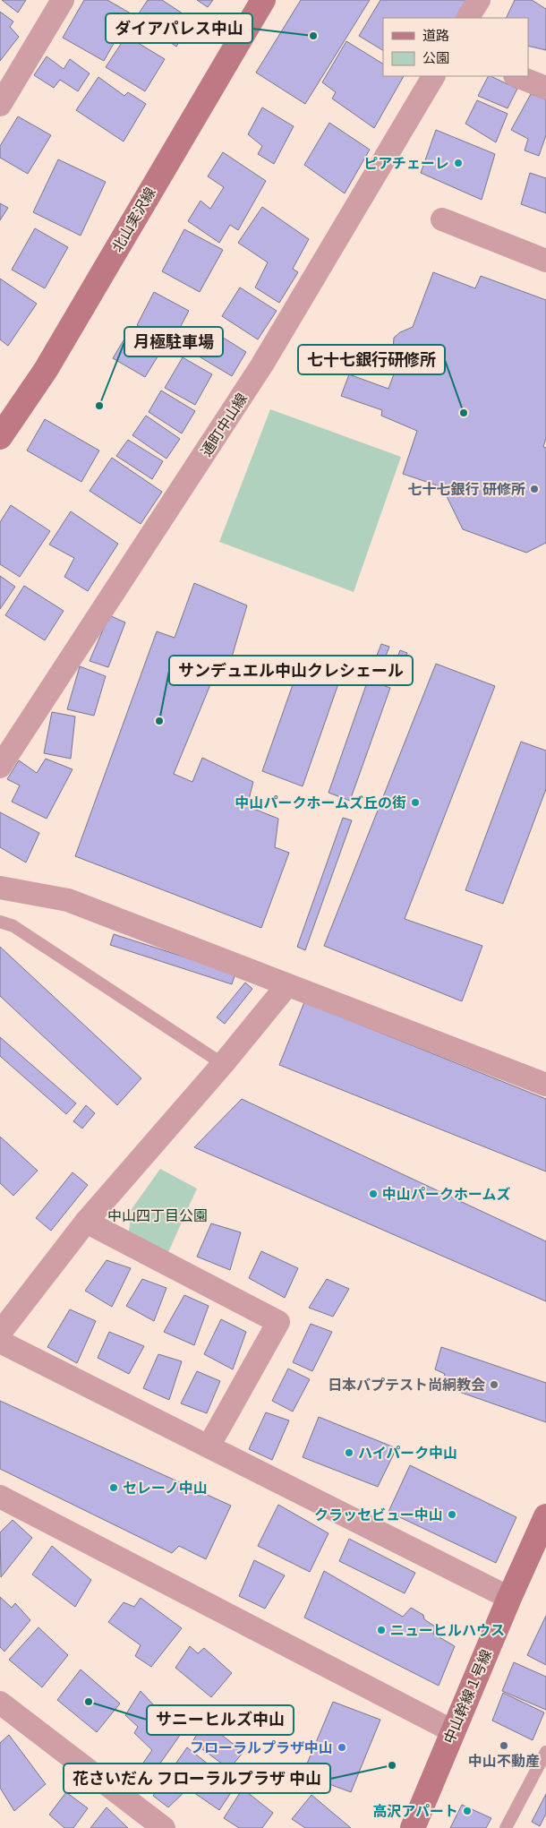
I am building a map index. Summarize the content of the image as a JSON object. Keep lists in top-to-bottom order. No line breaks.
{"streets":{"street":["北山実沢線","通町中山線","中山幹線１号線"]},"parks":["中山四丁目公園"],"places":["ダイアパレス中山","ピアチェーレ","月極駐車場","七十七銀行研修所","七十七銀行 研修所","サンデュエル中山クレシェール","中山パークホームズ丘の街","中山パークホームズ","日本バプテスト尚絅教会","ハイパーク中山","セレーノ中山","クラッセビュー中山","ニューヒルハウス","サニーヒルズ中山","中山不動産","フローラルプラザ中山","花さいだん フローラルプラザ 中山","高沢アパート"],"legend":["道路","公園"]}
